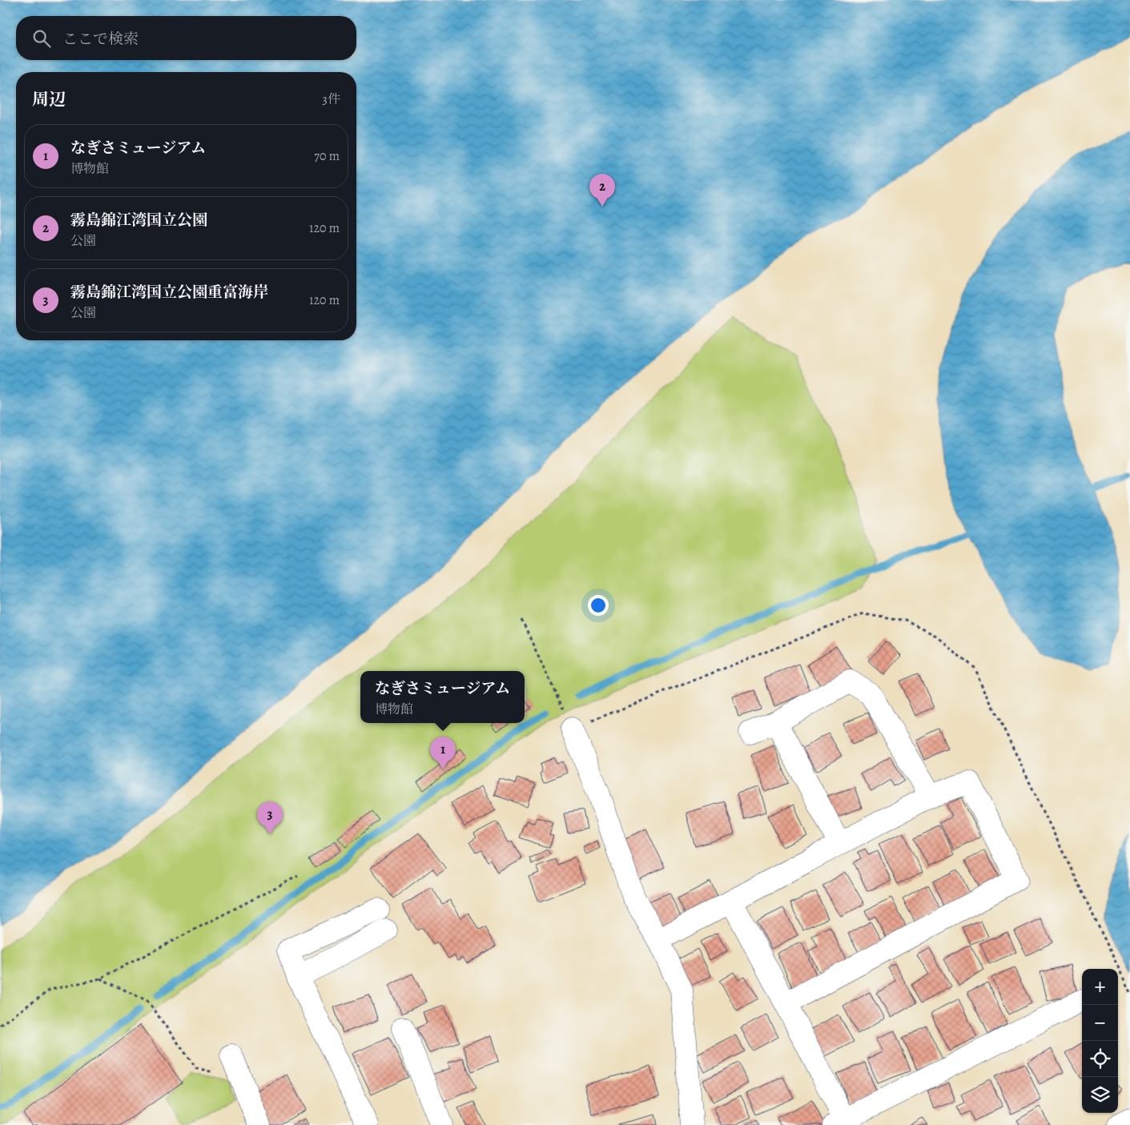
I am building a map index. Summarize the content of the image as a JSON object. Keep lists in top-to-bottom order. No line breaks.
{"page":{"search":"ここで検索","heading":["周辺","3件"],"list":[{"mark":"1","name":"なぎさミュージアム","note":"博物館","value":"70 m"},{"mark":"2","name":"霧島錦江湾国立公園","note":"公園","value":"120 m"},{"mark":"3","name":"霧島錦江湾国立公園重富海岸","note":"公園","value":"120 m"}],"pins":["2","1","3"],"popup":["なぎさミュージアム","博物館"],"map_buttons":["+","−"]}}
